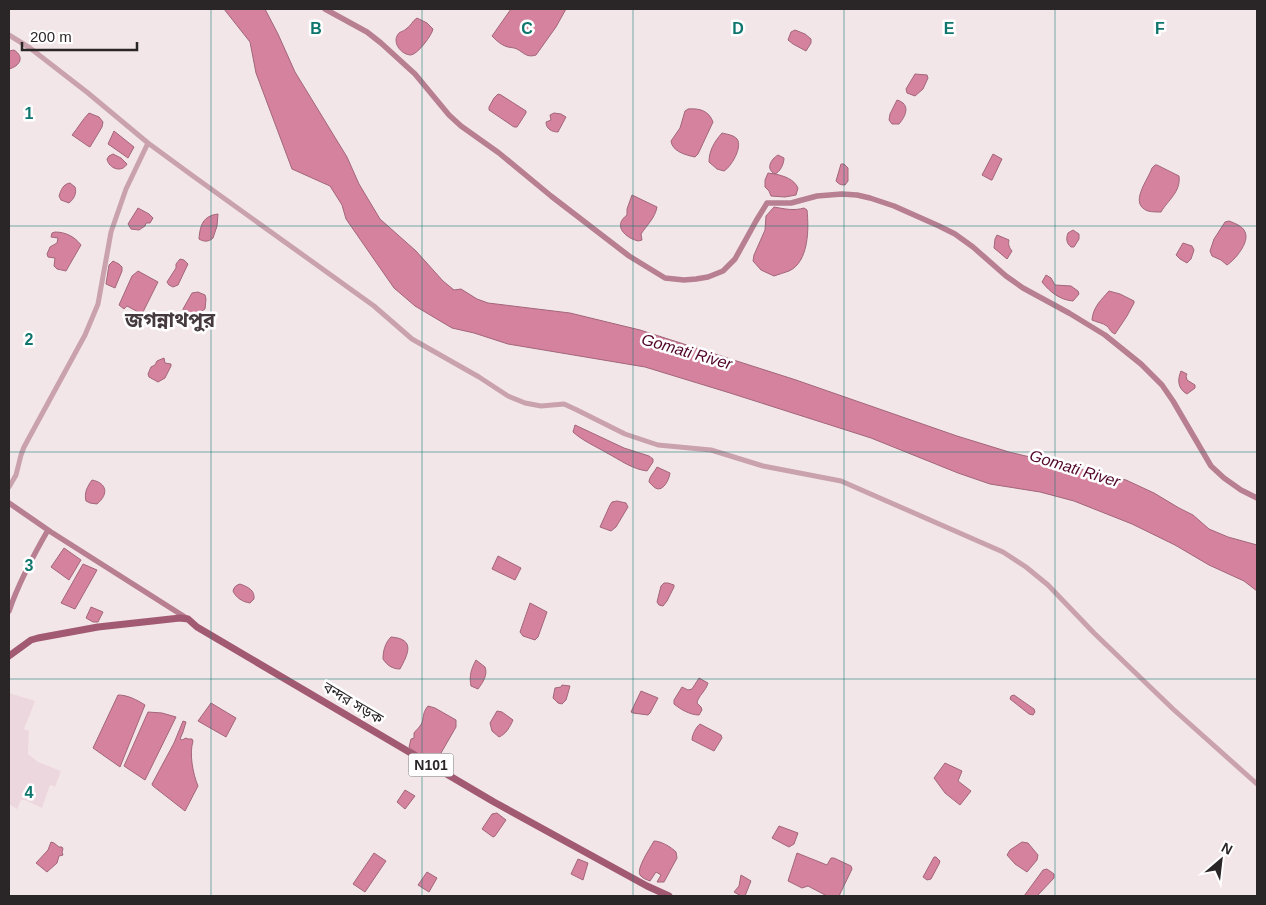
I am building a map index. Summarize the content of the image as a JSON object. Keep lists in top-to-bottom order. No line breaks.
{"streets":{"highway":["বন্দর সড়ক","N101"]},"districts":["জগন্নাথপুর"],"water":["Gomati River"],"scale_bar":"200 m","north":"top right","grid":{"columns":["B","C","D","E","F"],"rows":["1","2","3","4"]}}
